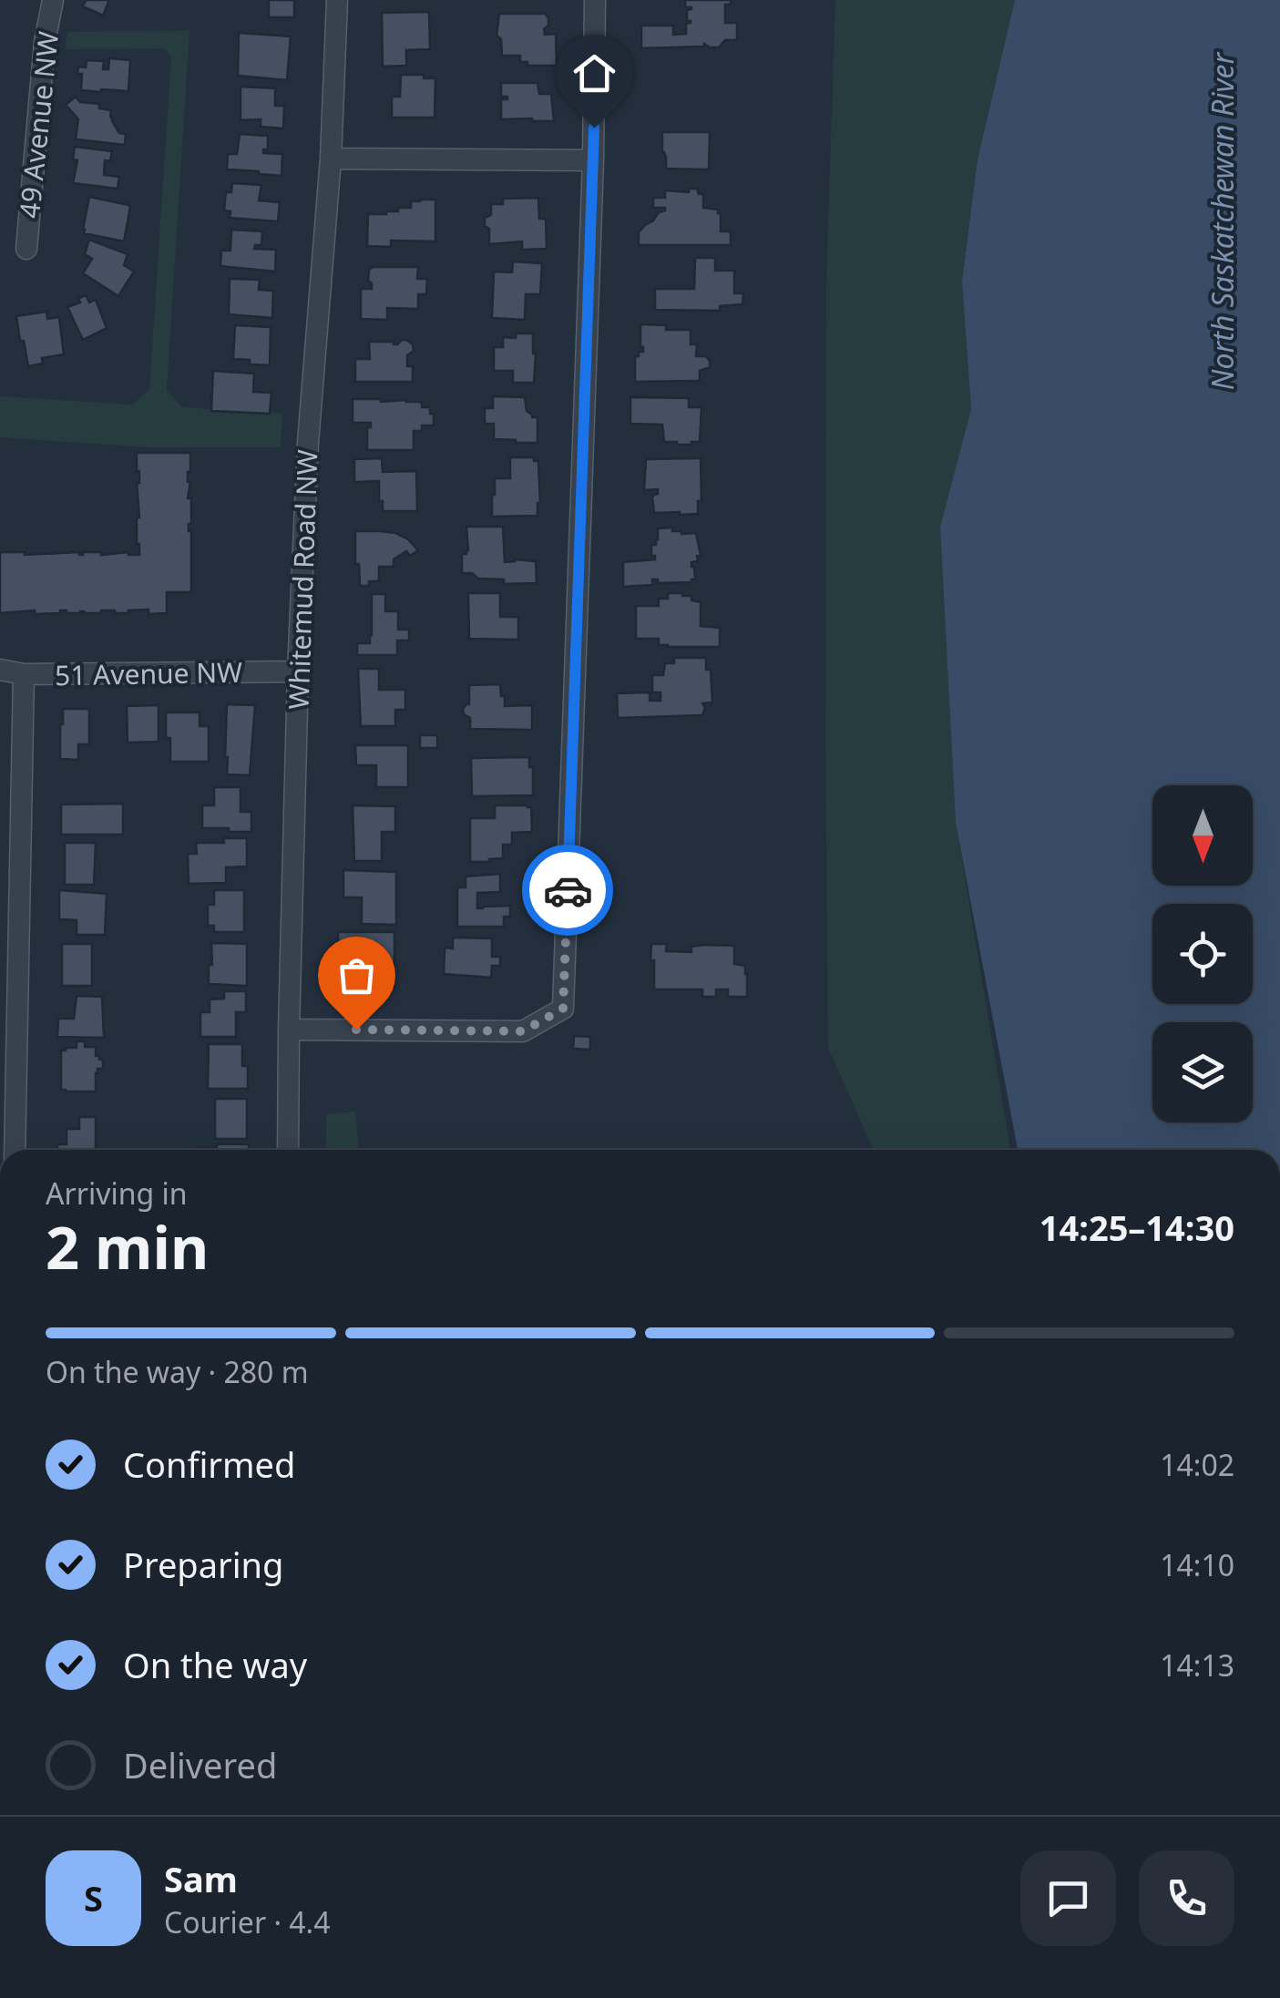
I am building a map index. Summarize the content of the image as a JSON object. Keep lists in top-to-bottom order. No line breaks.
{"streets":{"street":["49 Avenue NW","Whitemud Road NW","51 Avenue NW"]},"crossings":[["Whitemud Road NW","51 Avenue NW"]],"water":["North Saskatchewan River"],"north":"bottom","page":{"heading":["2 min","Arriving in","14:25–14:30"],"panel":["Sam","Courier · 4.4"],"bar":"On the way · 280 m","list":[["Confirmed","14:02"],["Preparing","14:10"],["On the way","14:13"],"Delivered"],"round":"S"}}
